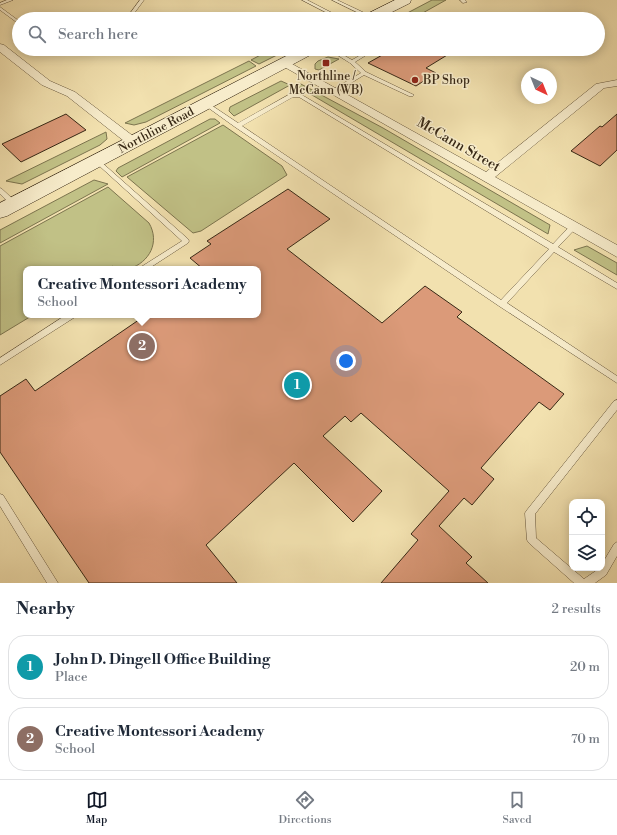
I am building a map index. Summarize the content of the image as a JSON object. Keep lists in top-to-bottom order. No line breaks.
{"streets":{"main road":["Northline Road"],"street":["McCann Street"]},"crossings":[["Northline Road","McCann Street"]],"places":{"transit":["Northline / McCann (WB)"],"other":["BP Shop"]},"north":"bottom right","page":{"search":"Search here","popup":["Creative Montessori Academy","School"],"pins":["2","1"],"heading":["Nearby","2 results"],"list":[{"mark":"1","name":"John D. Dingell Office Building","note":"Place","value":"20 m"},{"mark":"2","name":"Creative Montessori Academy","note":"School","value":"70 m"}],"nav":["Map","Directions","Saved"]}}
